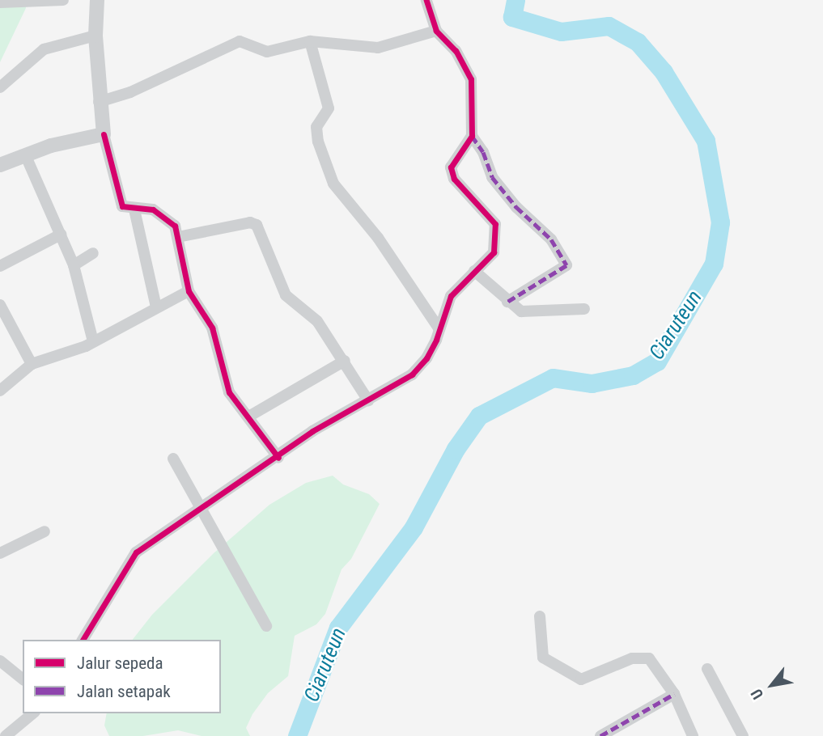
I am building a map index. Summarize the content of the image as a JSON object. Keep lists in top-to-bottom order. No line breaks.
{"water":["Ciaruteun"],"legend":["Jalur sepeda","Jalan setapak"],"north":"bottom left"}
